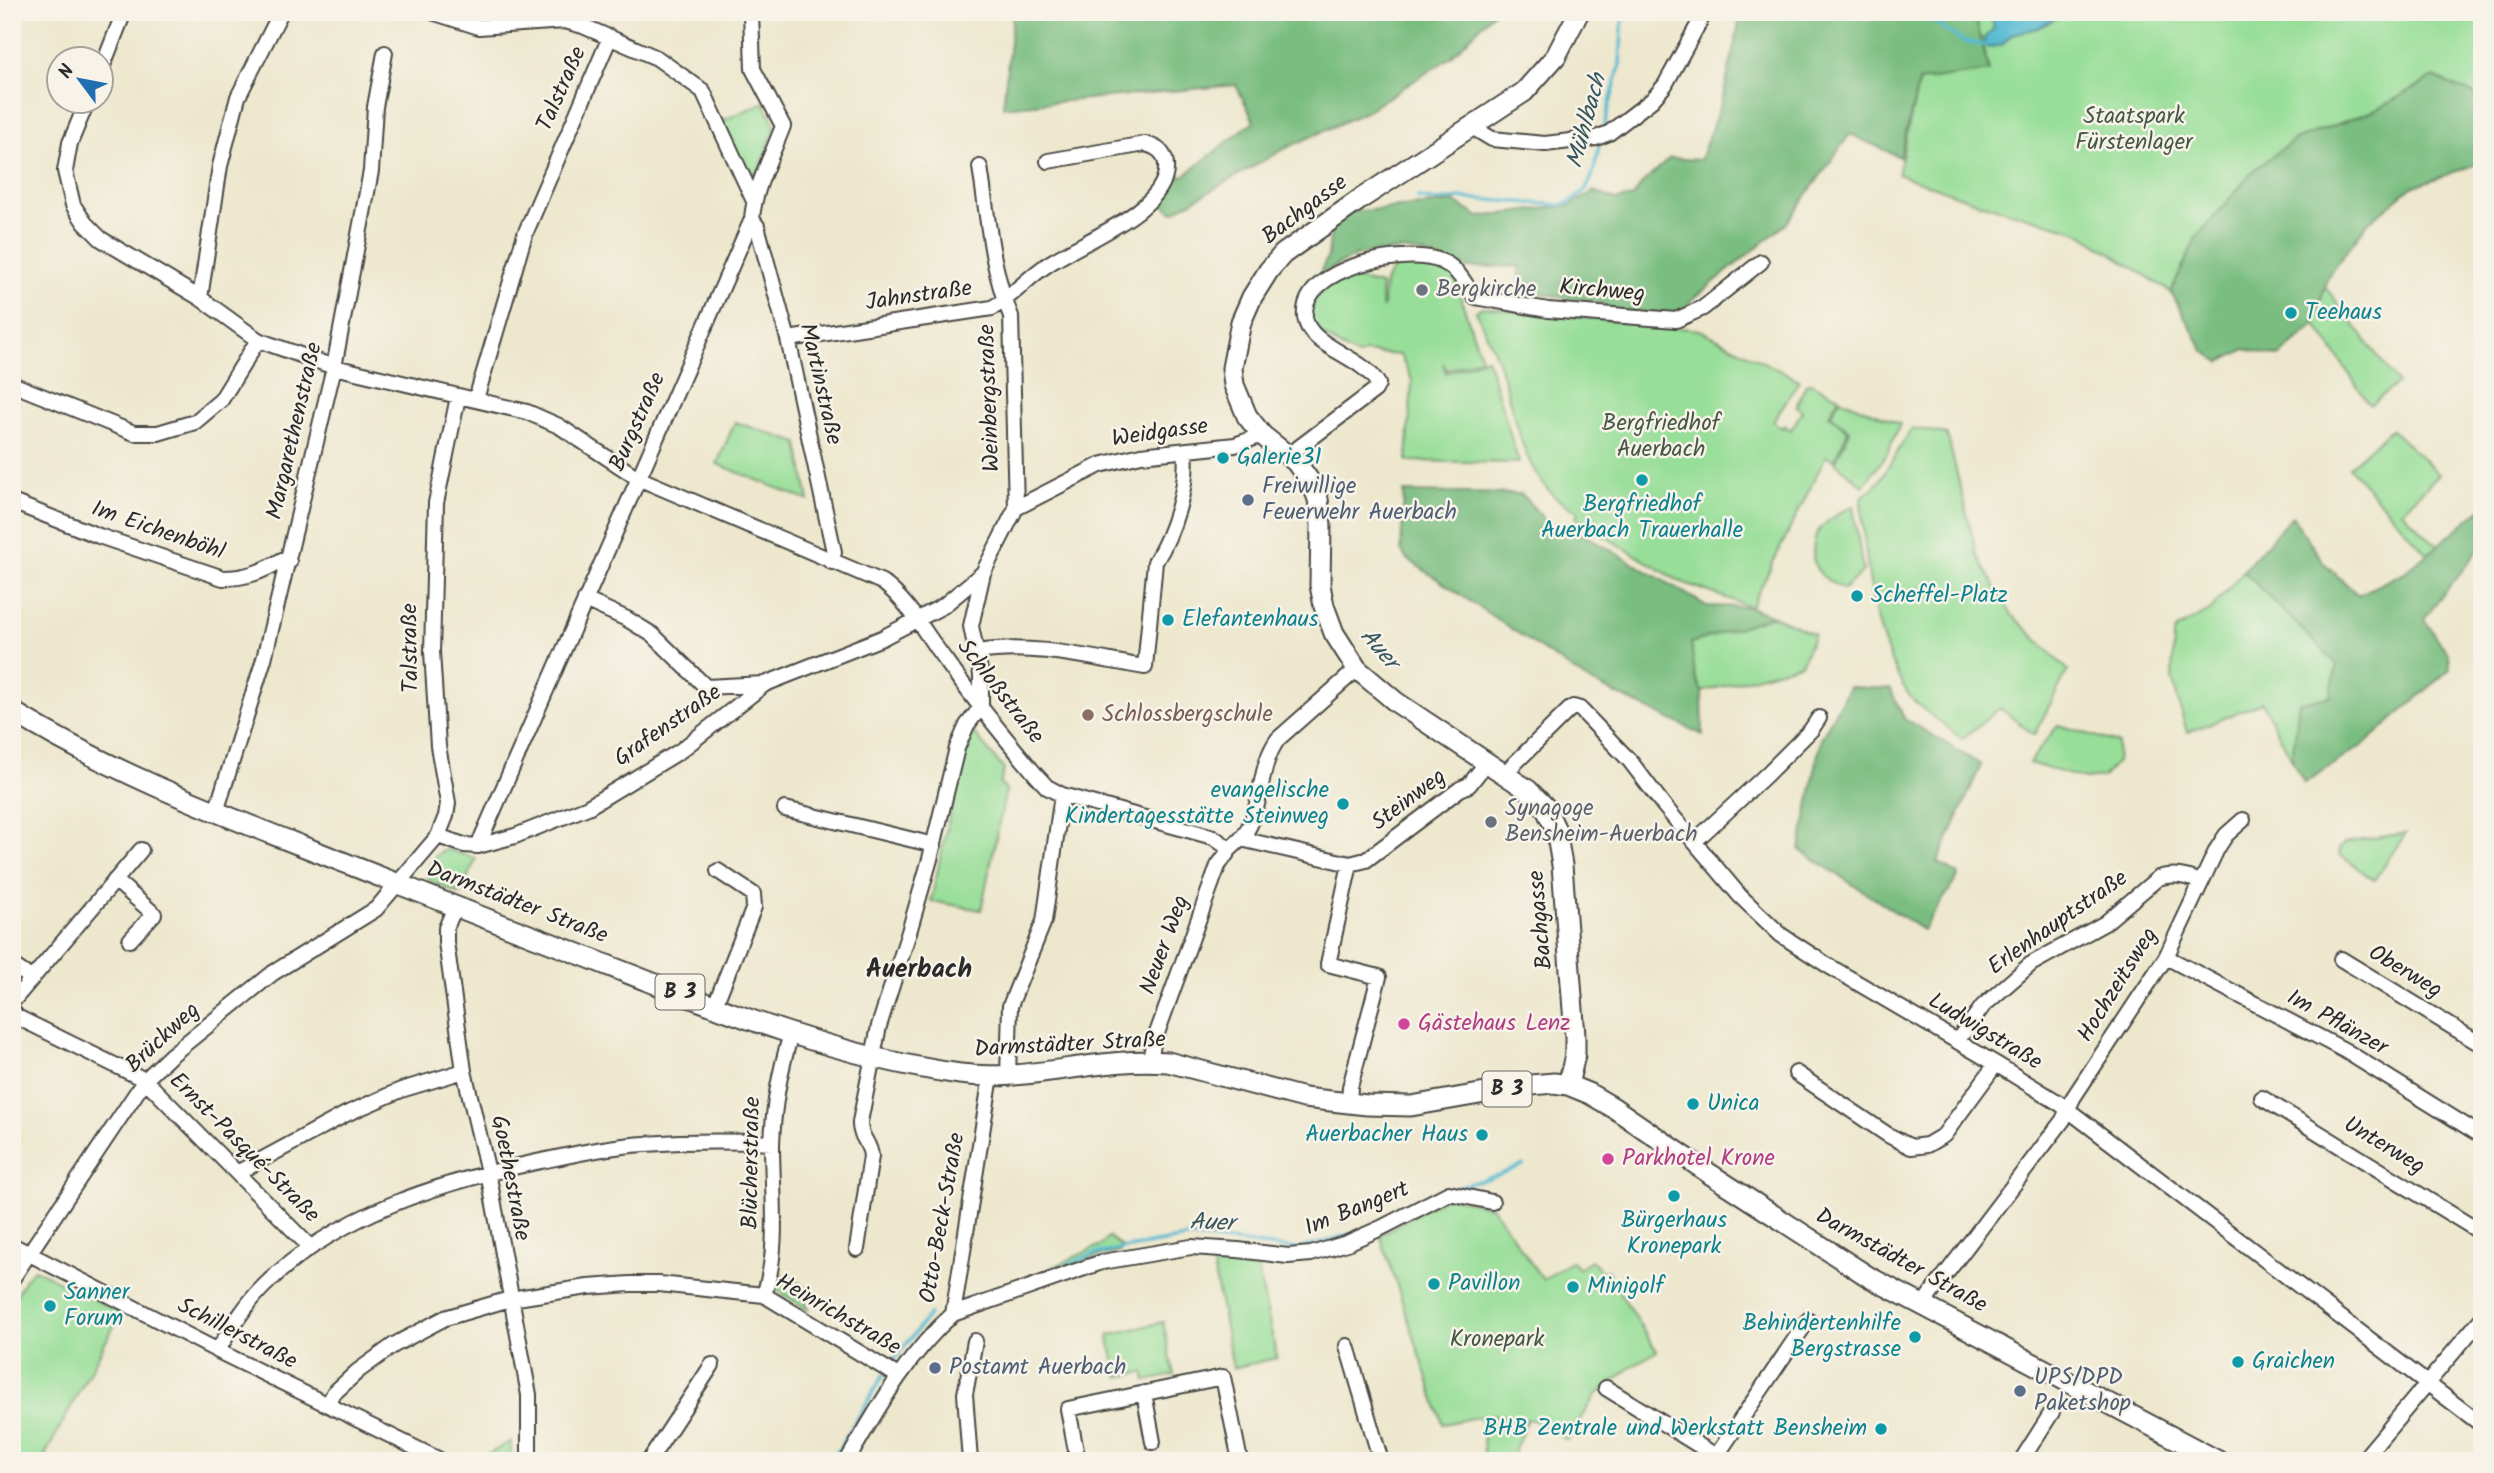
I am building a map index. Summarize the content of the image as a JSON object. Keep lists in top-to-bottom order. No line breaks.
{"streets":{"main road":["Bachgasse","Darmstädter Straße","B 3"],"street":["Talstraße","Kirchweg","Jahnstraße","Martinstraße","Weinbergstraße","Burgstraße","Margarethenstraße","Weidgasse","Im Eichenböhl","Schloßstraße","Grafenstraße","Steinweg","Erlenhauptstraße","Neuer Weg","Oberweg","Hochzeitsweg","Im Pflänzer","Ludwigstraße","Brückweg","Unterweg","Ernst-Pasqué-Straße","Blücherstraße","Goethestraße","Im Bangert","Otto-Beck-Straße","Heinrichstraße","Schillerstraße"]},"crossings":[["Talstraße","Schloßstraße"],["Talstraße","Grafenstraße"],["Talstraße","Darmstädter Straße"],["Talstraße","Brückweg"],["Bachgasse","Kirchweg"],["Bachgasse","Weidgasse"],["Bachgasse","Steinweg"],["Bachgasse","Darmstädter Straße"],["Bachgasse","Neuer Weg"],["Bachgasse","Ludwigstraße"],["Jahnstraße","Martinstraße"],["Jahnstraße","Weinbergstraße"],["Martinstraße","Burgstraße"],["Martinstraße","Schloßstraße"],["Weinbergstraße","Weidgasse"],["Burgstraße","Schloßstraße"],["Burgstraße","Grafenstraße"],["Margarethenstraße","Im Eichenböhl"],["Margarethenstraße","Schloßstraße"],["Margarethenstraße","Darmstädter Straße"],["Schloßstraße","Grafenstraße"],["Schloßstraße","Steinweg"],["Schloßstraße","Neuer Weg"],["Schloßstraße","Otto-Beck-Straße"],["Darmstädter Straße","Neuer Weg"],["Darmstädter Straße","Hochzeitsweg"],["Darmstädter Straße","Brückweg"],["Darmstädter Straße","Blücherstraße"],["Darmstädter Straße","Goethestraße"],["Darmstädter Straße","Otto-Beck-Straße"],["Erlenhauptstraße","Hochzeitsweg"],["Erlenhauptstraße","Ludwigstraße"],["Hochzeitsweg","Im Pflänzer"],["Hochzeitsweg","Ludwigstraße"],["Brückweg","Ernst-Pasqué-Straße"],["Brückweg","Schillerstraße"],["Blücherstraße","Heinrichstraße"],["Goethestraße","Heinrichstraße"],["Im Bangert","Otto-Beck-Straße"],["Otto-Beck-Straße","Heinrichstraße"],["Heinrichstraße","Schillerstraße"]],"districts":["Auerbach"],"water":["Mühlbach","Auer"],"parks":["Staatspark Fürstenlager","Bergfriedhof Auerbach","Kronepark"],"places":["Bergkirche","Teehaus","Galerie31","Bergfriedhof Auerbach Trauerhalle","Freiwillige Feuerwehr Auerbach","Scheffel-Platz","Elefantenhaus","Schlossbergschule","evangelische Kindertagesstätte Steinweg","Synagoge Bensheim-Auerbach","Gästehaus Lenz","Unica","Auerbacher Haus","Parkhotel Krone","Bürgerhaus Kronepark","Pavillon","Minigolf","Sanner Forum","Behindertenhilfe Bergstrasse","Graichen","Postamt Auerbach","UPS/DPD Paketshop","BHB Zentrale und Werkstatt Bensheim"],"north":"top left"}
